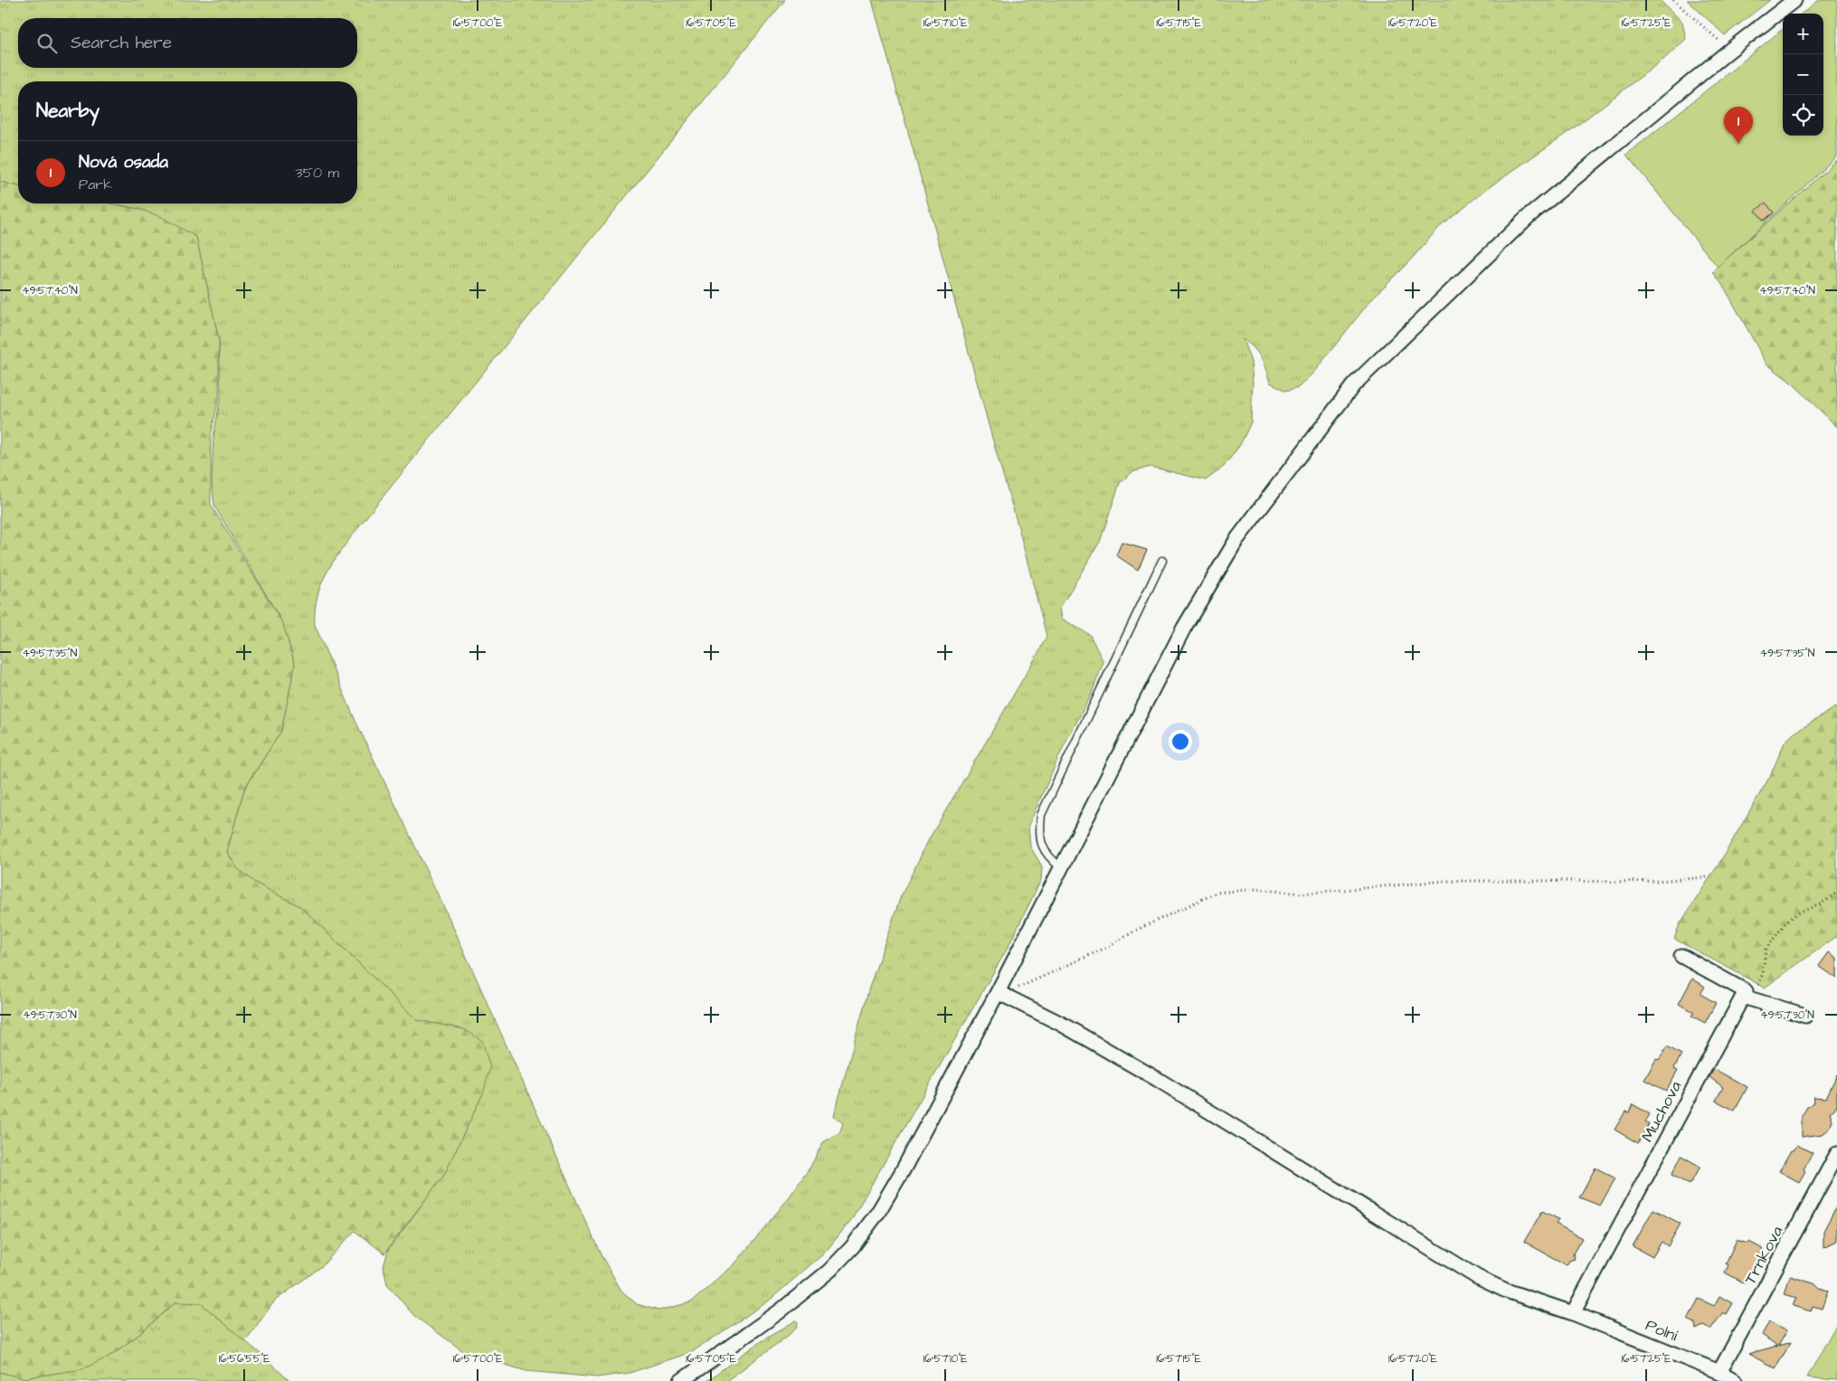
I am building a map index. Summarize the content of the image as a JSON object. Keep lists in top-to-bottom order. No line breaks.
{"streets":{"street":["Muchova","Trnkova","Polní"]},"crossings":[["Muchova","Polní"],["Trnkova","Polní"]],"page":{"map_buttons":["+","−"],"search":"Search here","heading":"Nearby","pins":"1","list":[{"mark":"1","name":"Nová osada","note":"Park","value":"350 m"}]},"coordinates":["16°57'00\"E","16°57'05\"E","16°57'10\"E","16°57'15\"E","16°57'20\"E","16°57'25\"E","49°57'40\"N","49°57'35\"N","49°57'30\"N","16°56'55\"E"]}
